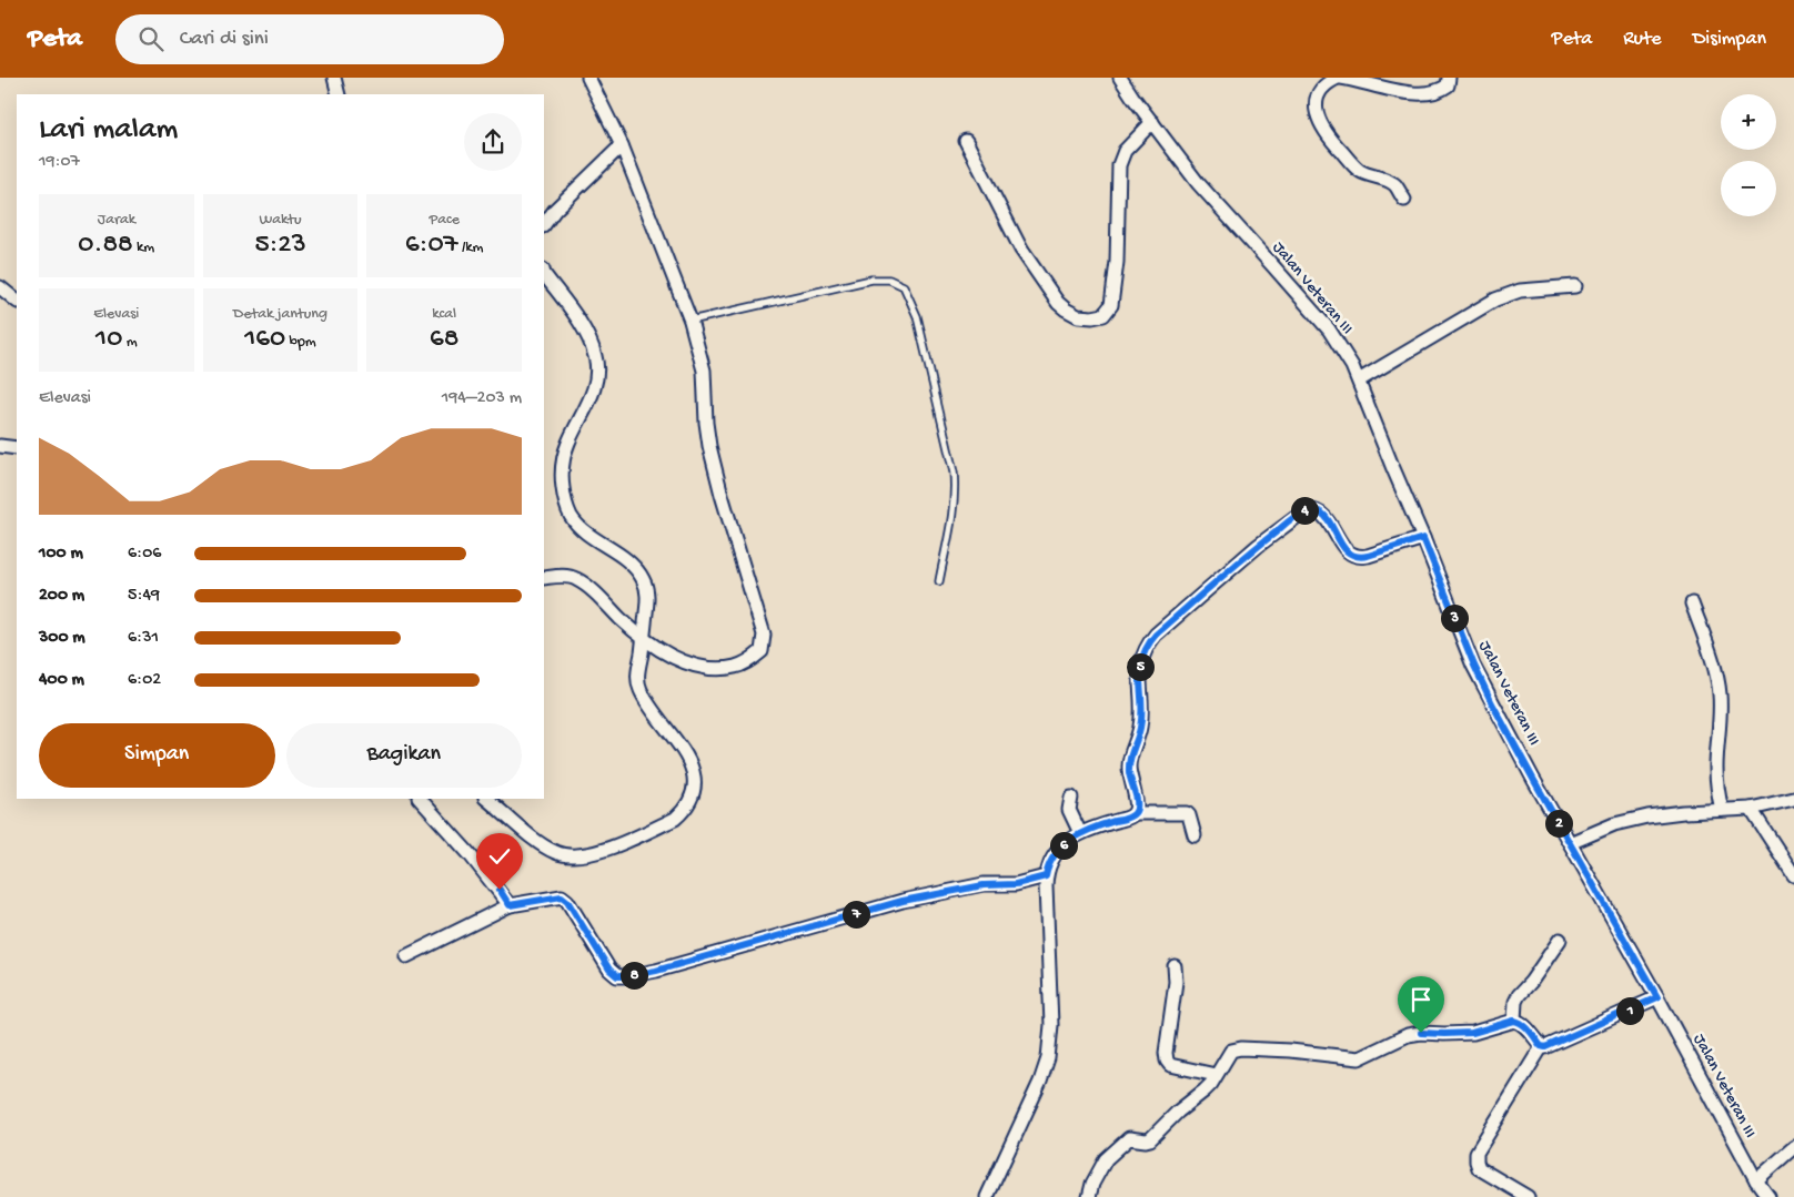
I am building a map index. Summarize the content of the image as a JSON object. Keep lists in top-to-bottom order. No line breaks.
{"streets":{"street":["Jalan Veteran III"]},"page":{"header":"Peta","search":"Cari di sini","nav":["Peta","Rute","Disimpan"],"map_buttons":["+","−"],"heading":["Lari malam","19:07"],"stats":[["Jarak","0.88 km"],["Waktu","5:23"],["Pace","6:07 /km"],["Elevasi","10 m"],["Detak jantung","160 bpm"],["kcal","68"]],"chart":["Elevasi","194–203 m"],"pins":["4","3","5","2","6","7","8","1"],"list":[{"name":"100 m","note":"6:06"},{"name":"200 m","note":"5:49"},{"name":"300 m","note":"6:31"},{"name":"400 m","note":"6:02"}],"buttons":["Simpan","Bagikan"]}}
